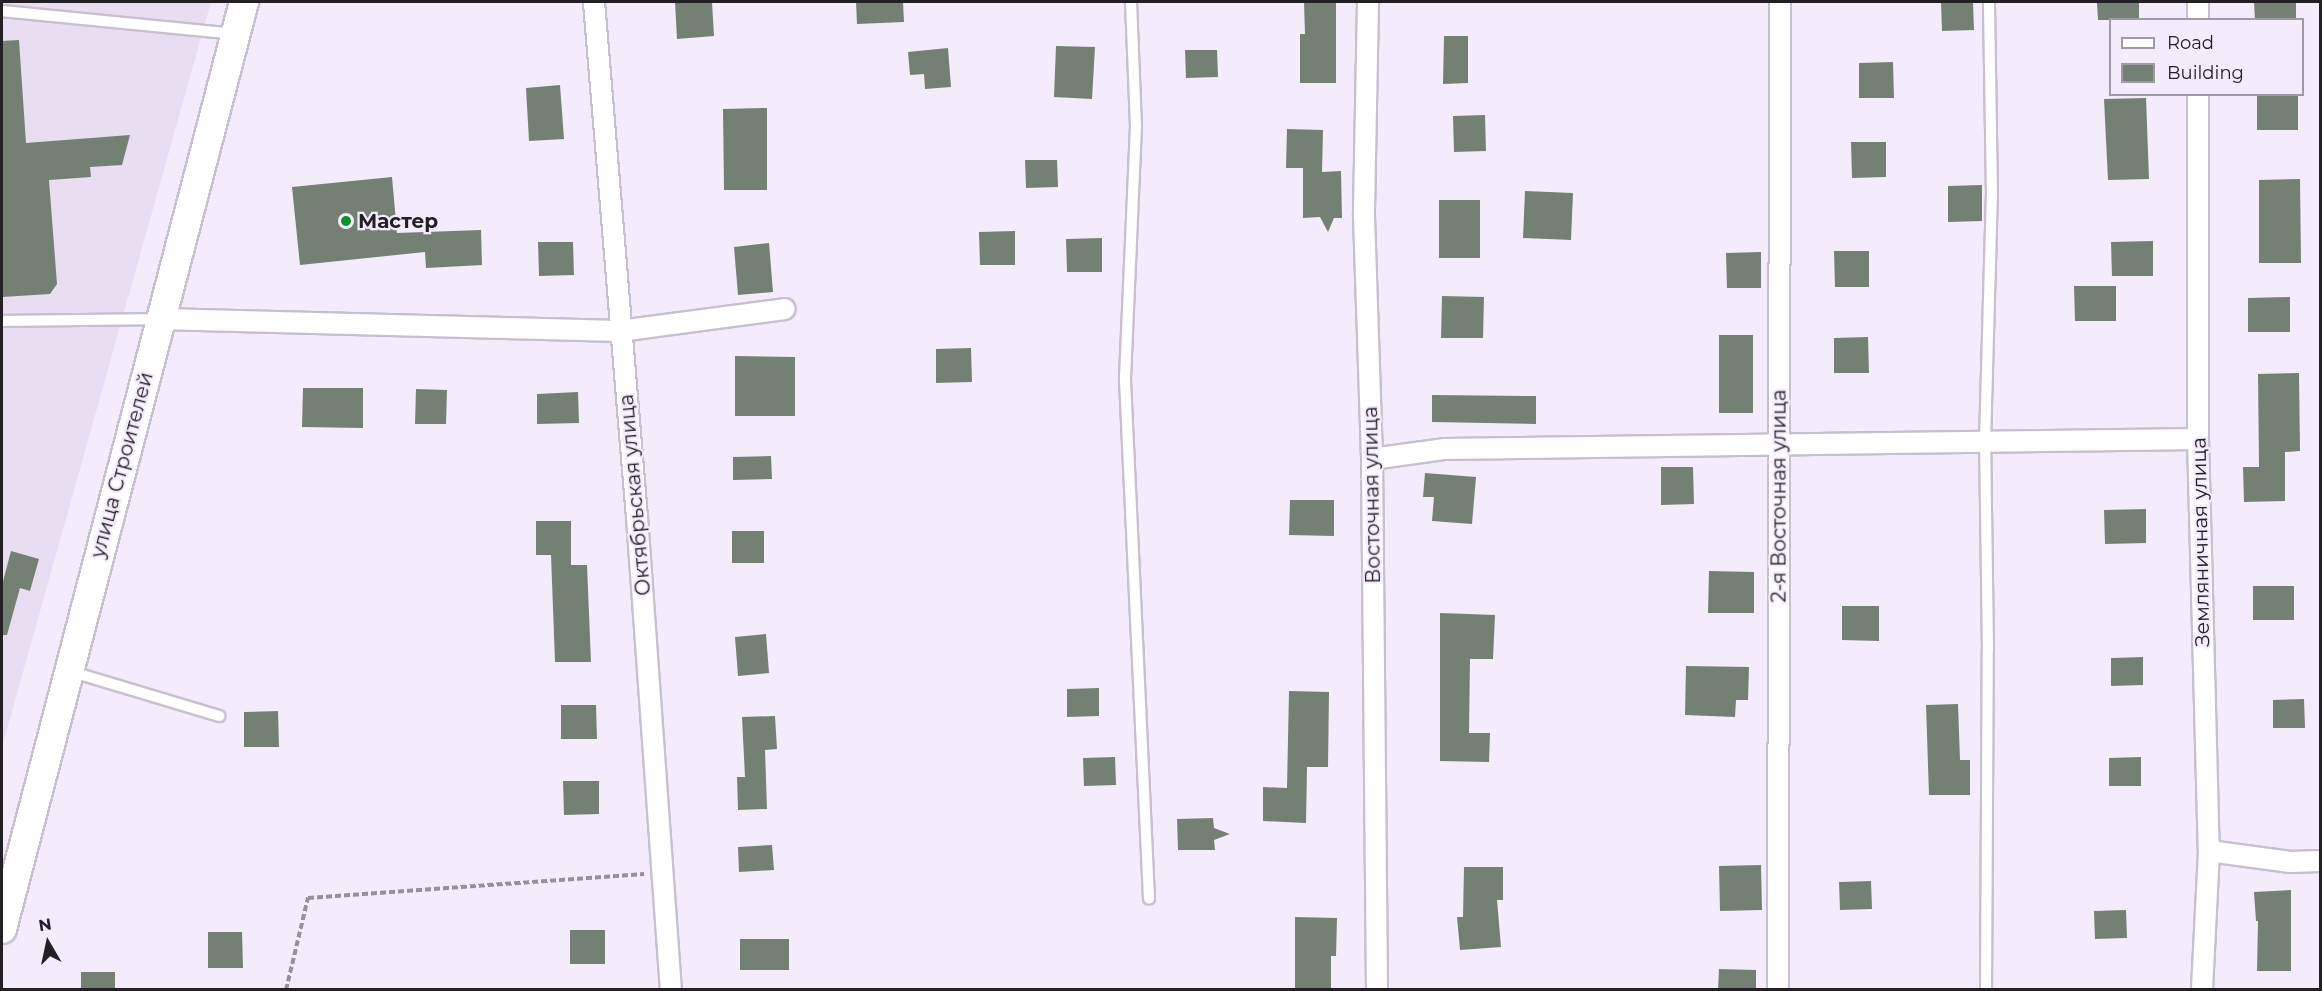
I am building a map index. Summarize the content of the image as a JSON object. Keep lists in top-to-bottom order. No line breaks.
{"streets":{"main road":["улица Строителей"],"street":["Октябрьская улица","Восточная улица","2-я Восточная улица","Земляничная улица"]},"places":["Мастер"],"legend":["Road","Building"],"north":"top"}
